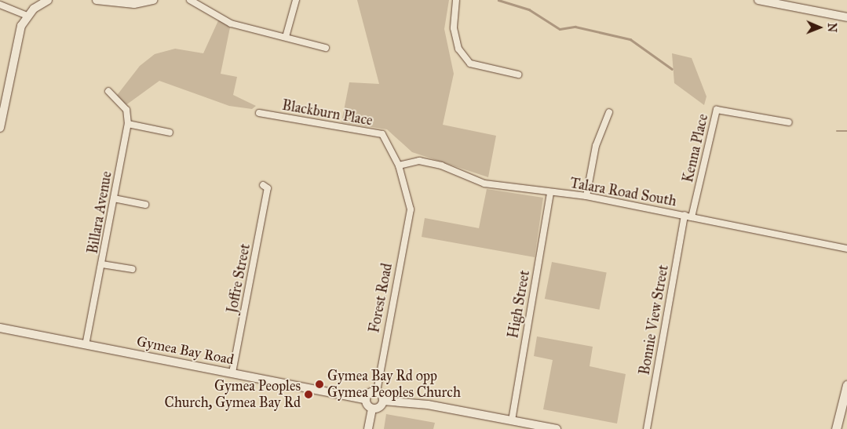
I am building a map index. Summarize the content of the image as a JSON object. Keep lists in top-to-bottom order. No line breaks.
{"streets":{"street":["Blackburn Place","Kenna Place","Talara Road South","Billara Avenue","Joffre Street","Forest Road","High Street","Bonnie View Street","Gymea Bay Road"]},"crossings":[["Blackburn Place","Talara Road South"],["Blackburn Place","Forest Road"],["Kenna Place","Talara Road South"],["Talara Road South","High Street"],["Talara Road South","Bonnie View Street"],["Billara Avenue","Gymea Bay Road"],["Joffre Street","Gymea Bay Road"],["Forest Road","Gymea Bay Road"]],"places":["Gymea Bay Rd opp Gymea Peoples Church","Gymea Peoples Church, Gymea Bay Rd"],"north":"right"}
